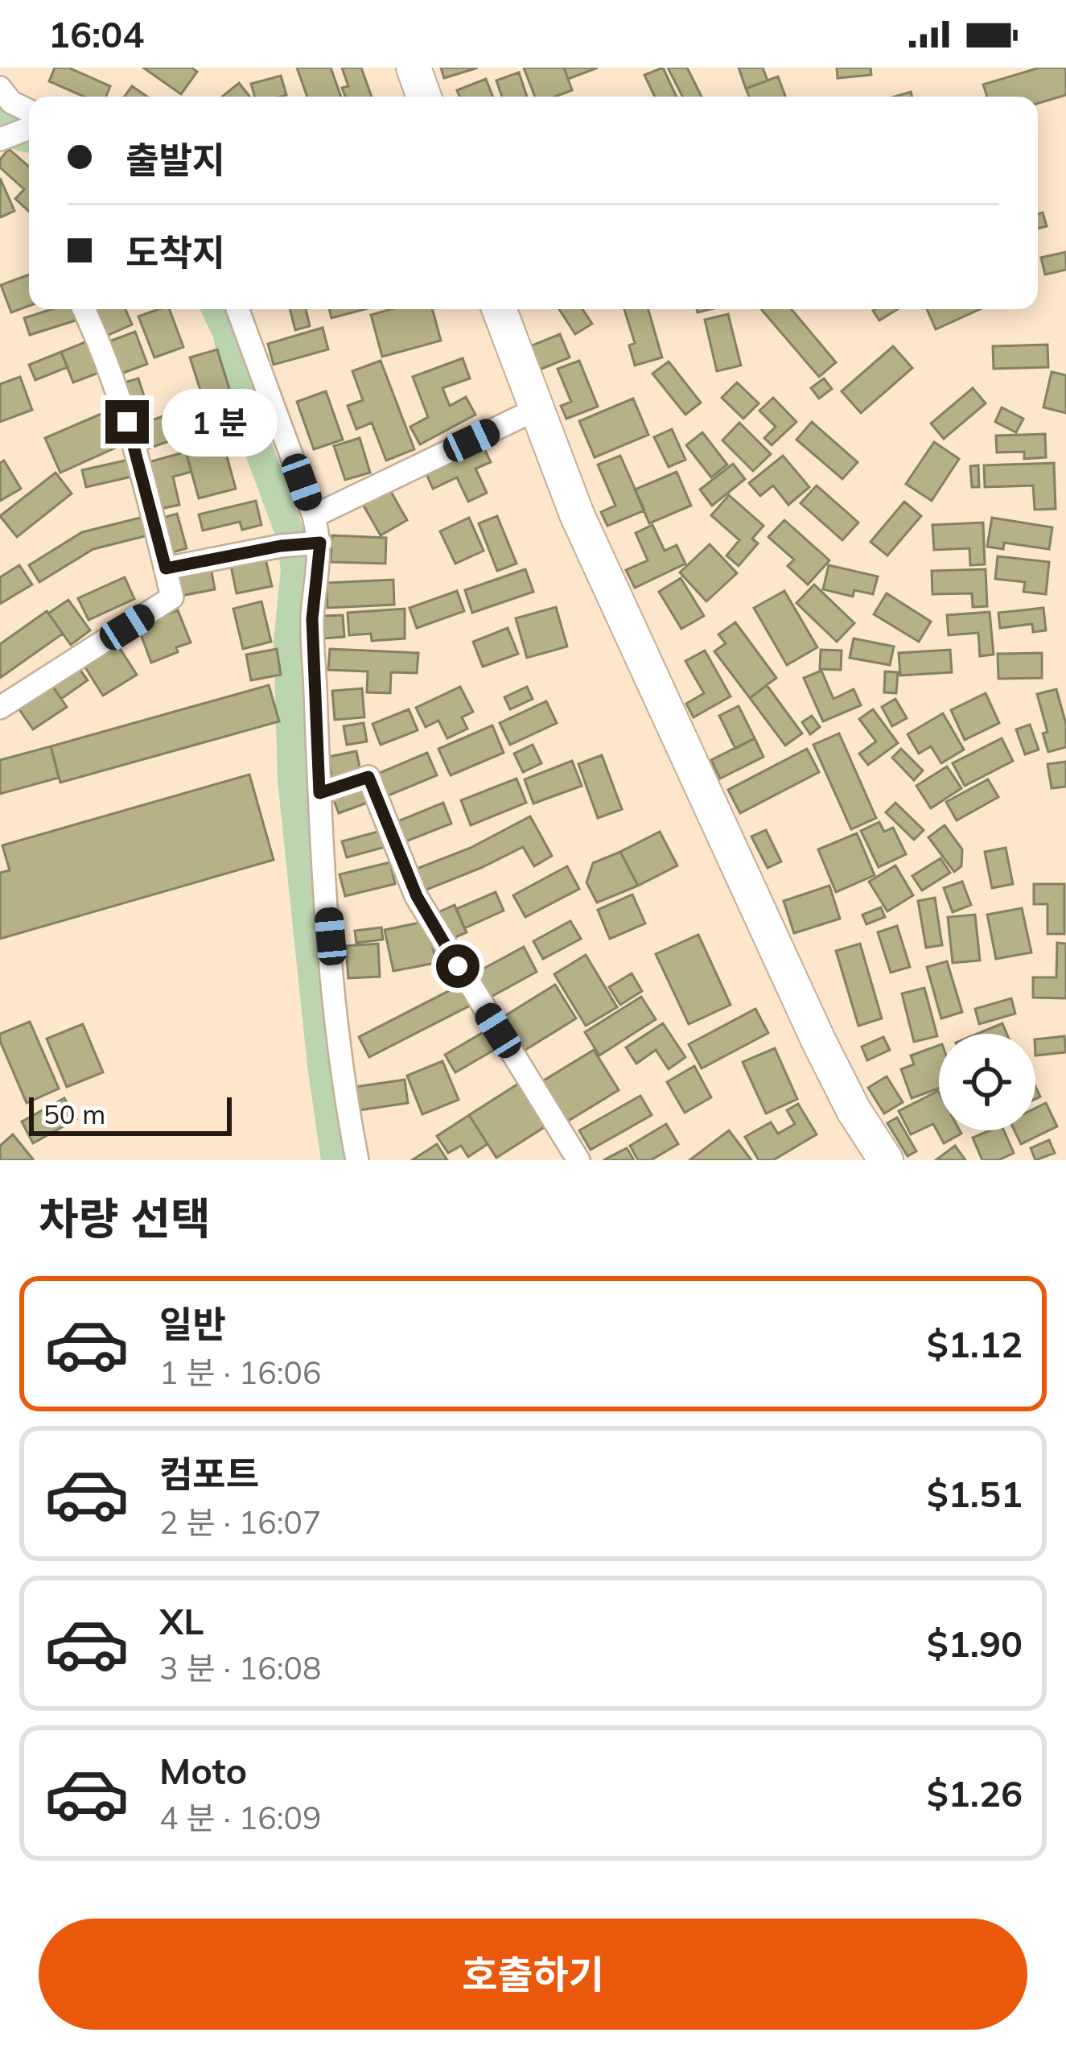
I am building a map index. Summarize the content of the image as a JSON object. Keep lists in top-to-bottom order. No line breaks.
{"scale_bar":"50 m","page":{"status":"16:04","banner":["출발지","도착지"],"bubble":"1 분","scale":"50 m","heading":"차량 선택","list":[{"name":"일반","note":"1 분 · 16:06","value":"$1.12"},{"name":"컴포트","note":"2 분 · 16:07","value":"$1.51"},{"name":"XL","note":"3 분 · 16:08","value":"$1.90"},{"name":"Moto","note":"4 분 · 16:09","value":"$1.26"}],"buttons":"호출하기"}}
